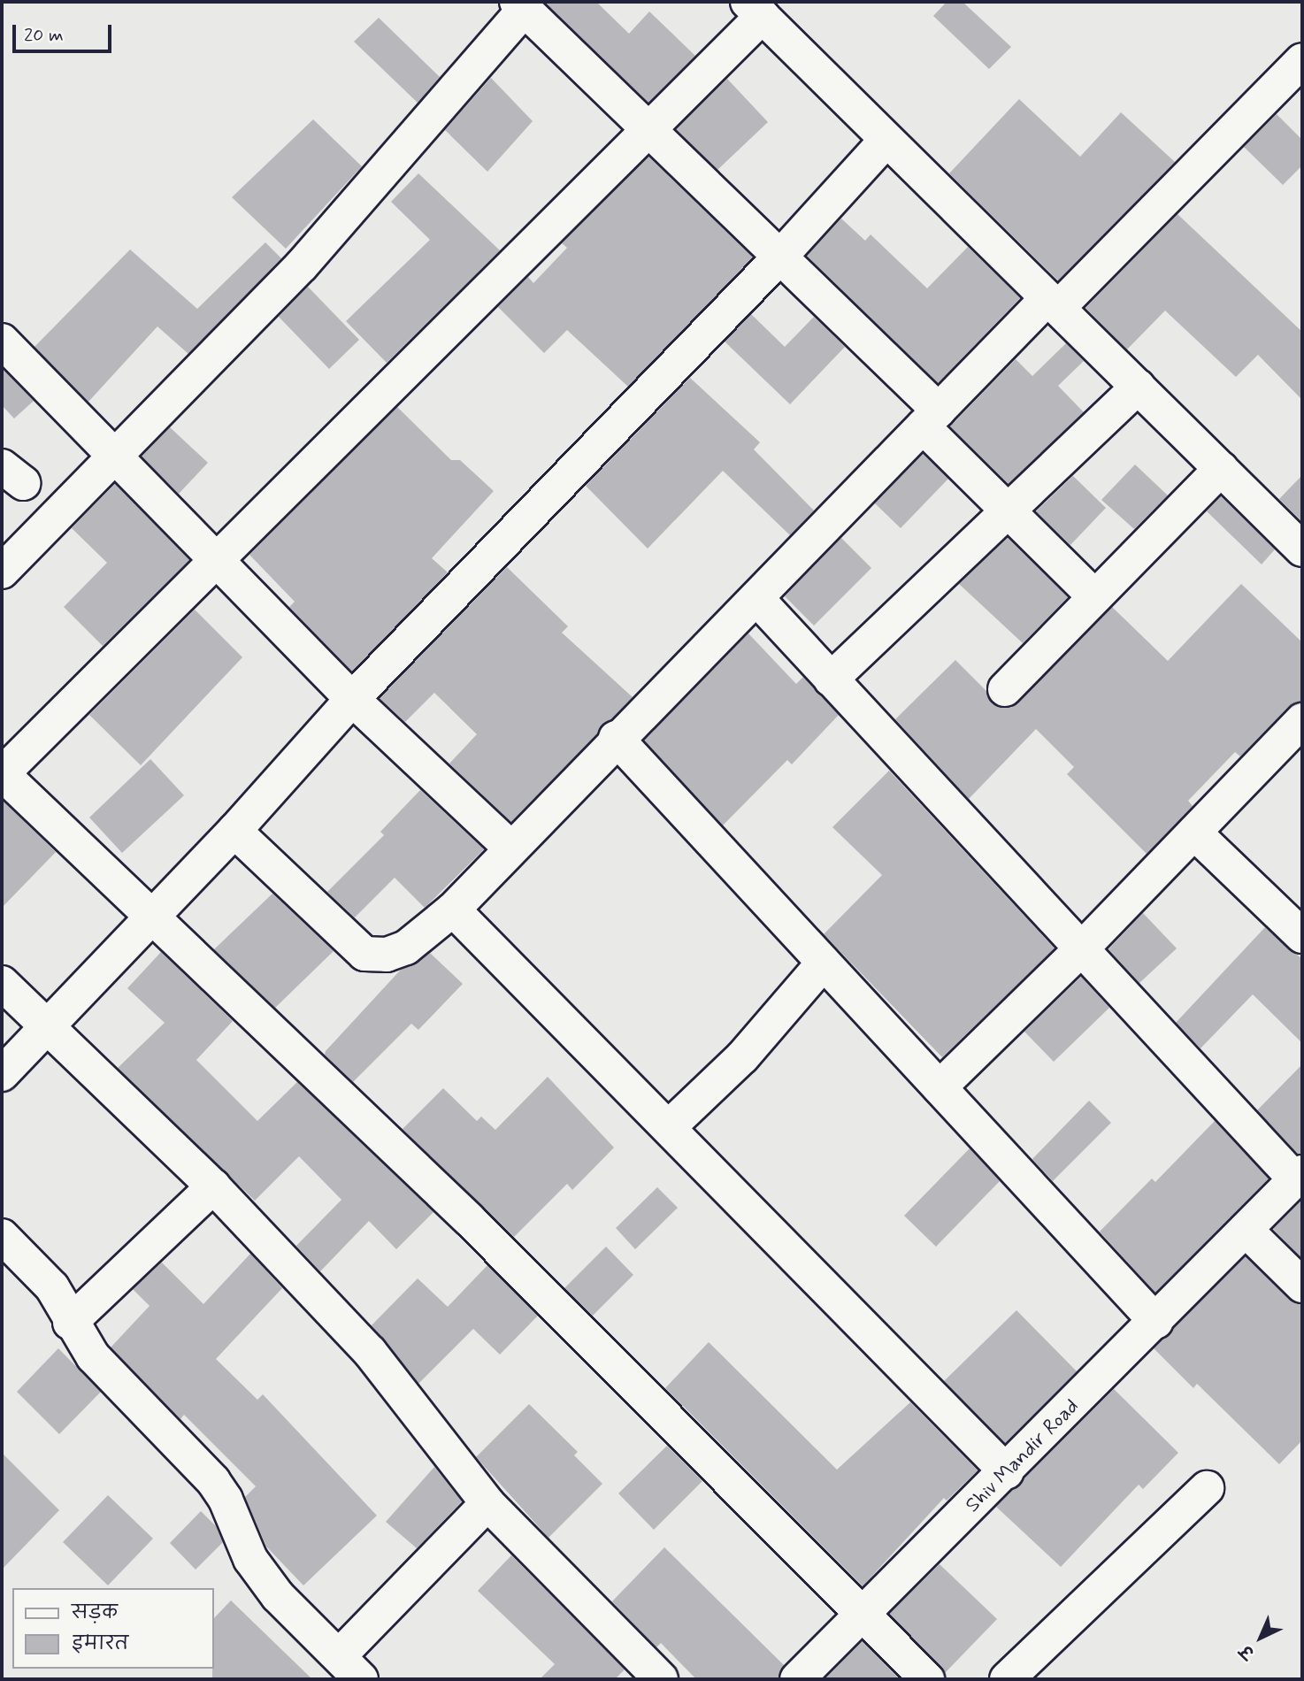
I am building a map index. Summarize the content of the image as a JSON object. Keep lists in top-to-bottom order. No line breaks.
{"streets":{"street":["Shiv Mandir Road"]},"legend":["सड़क","इमारत"],"scale_bar":"20 m","north":"bottom left"}
